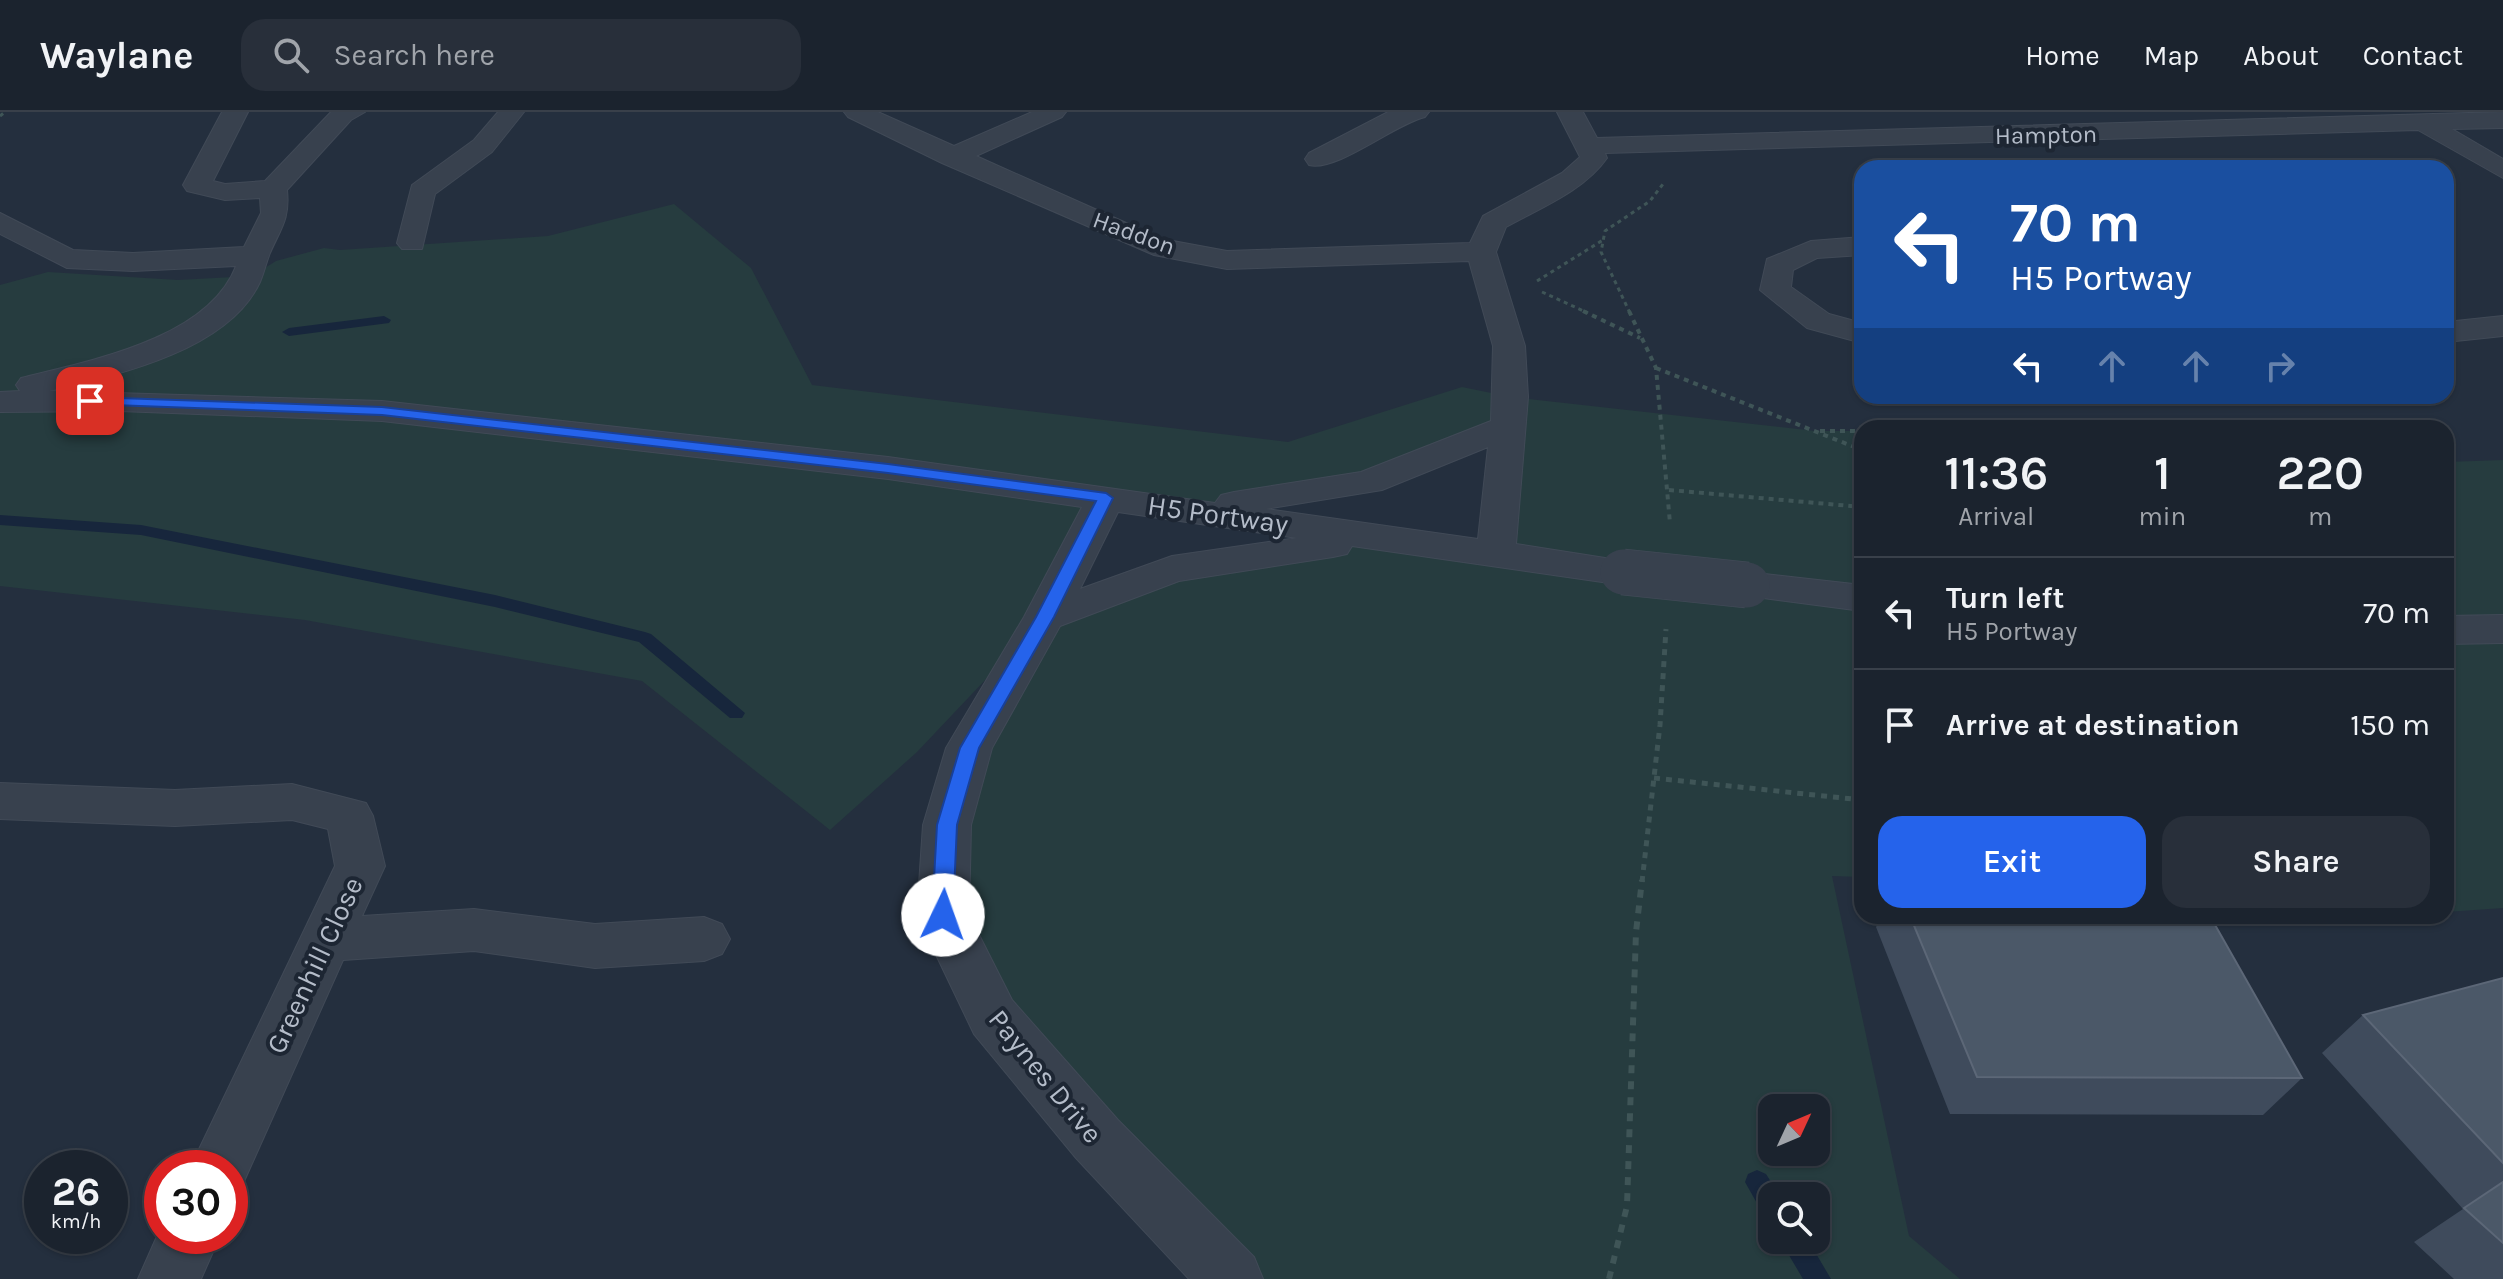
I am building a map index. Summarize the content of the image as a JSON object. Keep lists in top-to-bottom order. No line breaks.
{"streets":{"street":["Hampton","Haddon","H5 Portway","Greenhill Close","Paynes Drive"]},"crossings":[["H5 Portway","Paynes Drive"]],"north":"top right","page":{"header":"Waylane","search":"Search here","nav":["Home","Map","About","Contact"],"turn":["70 m","H5 Portway"],"eta":["11:36","Arrival","1","min","220","m"],"list":[{"name":"Turn left","note":"H5 Portway","value":"70 m"},{"name":"Arrive at destination","value":"150 m"}],"buttons":["Exit","Share"],"speed":"26 km/h","limit":"30"}}
